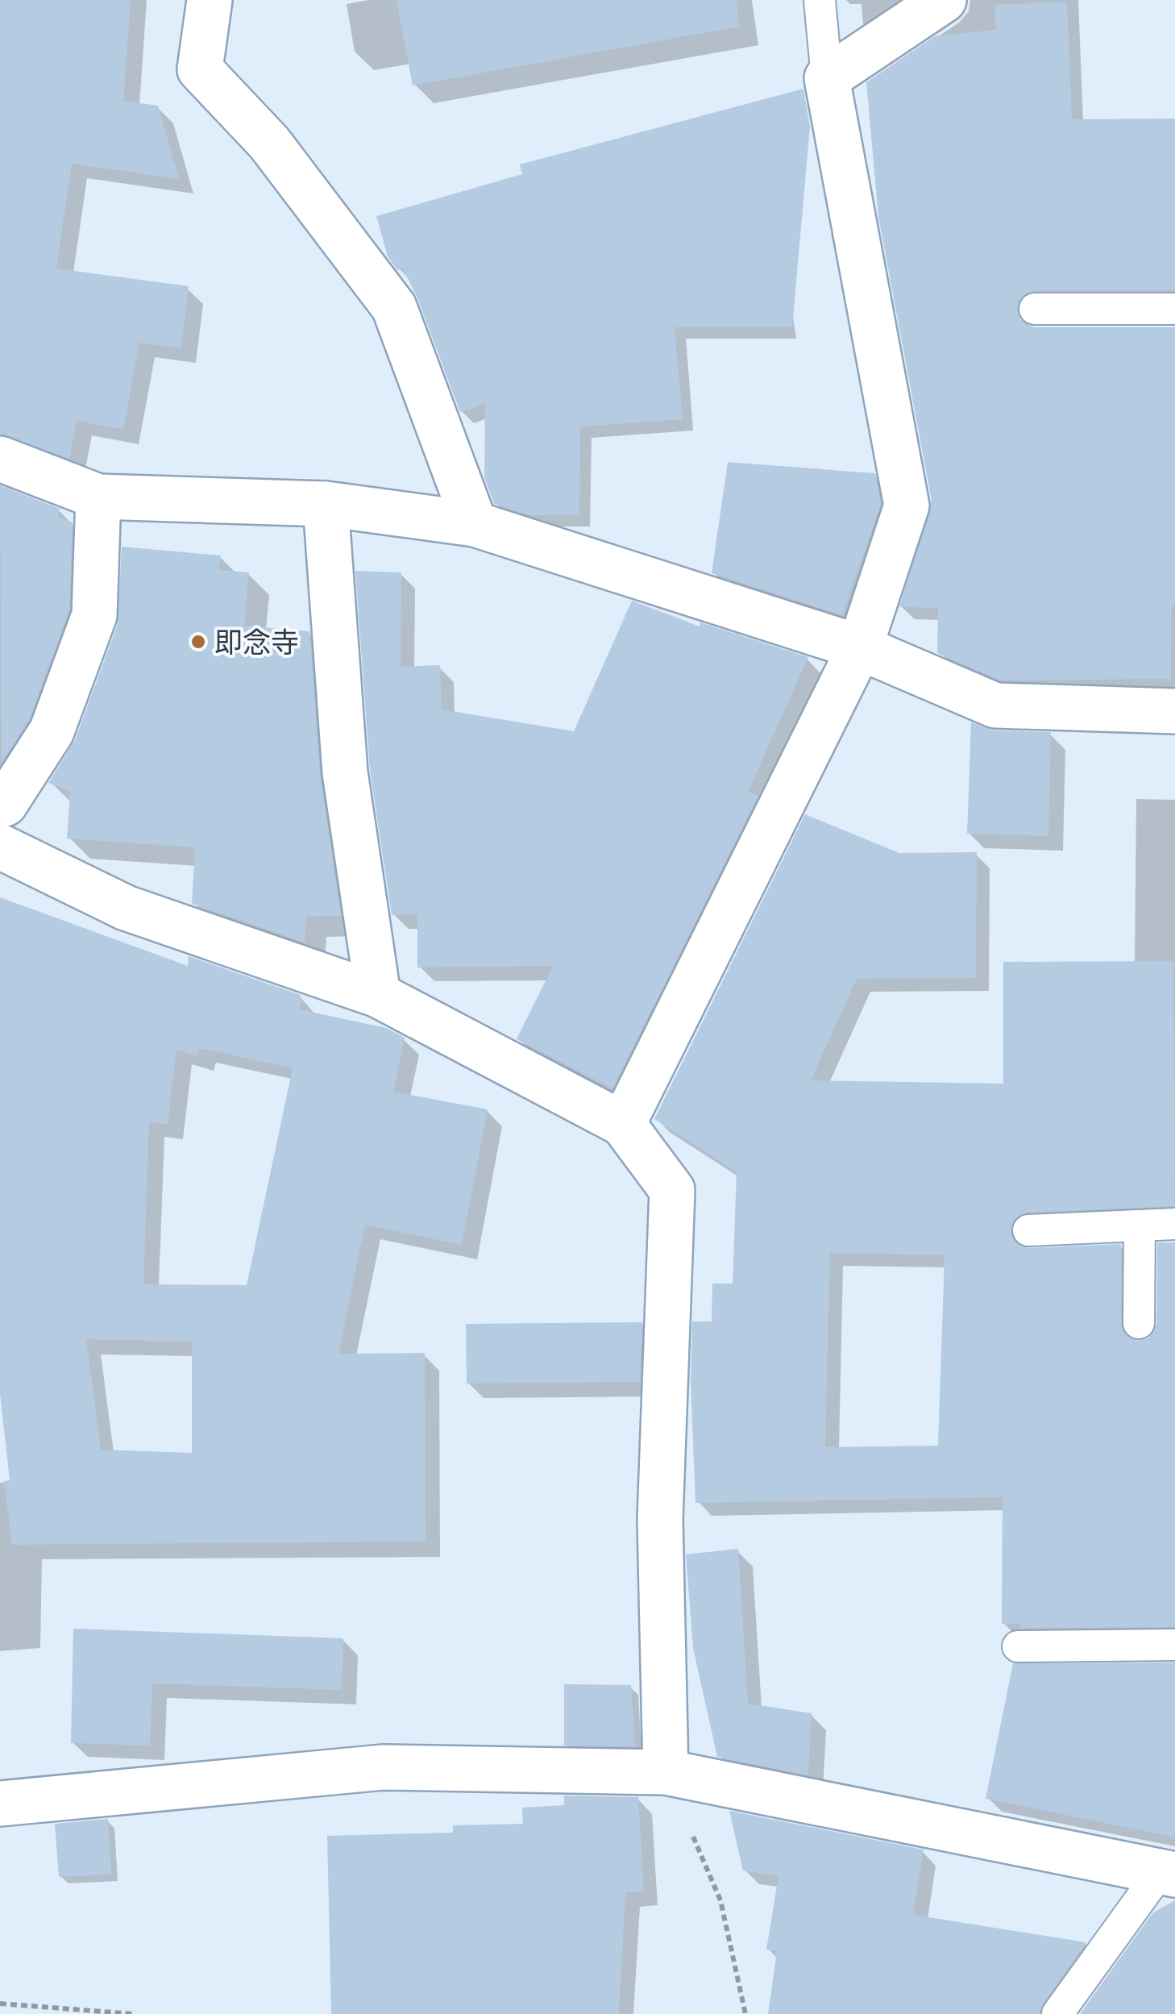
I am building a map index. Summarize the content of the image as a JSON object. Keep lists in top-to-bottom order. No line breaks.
{"places":["即念寺"]}
